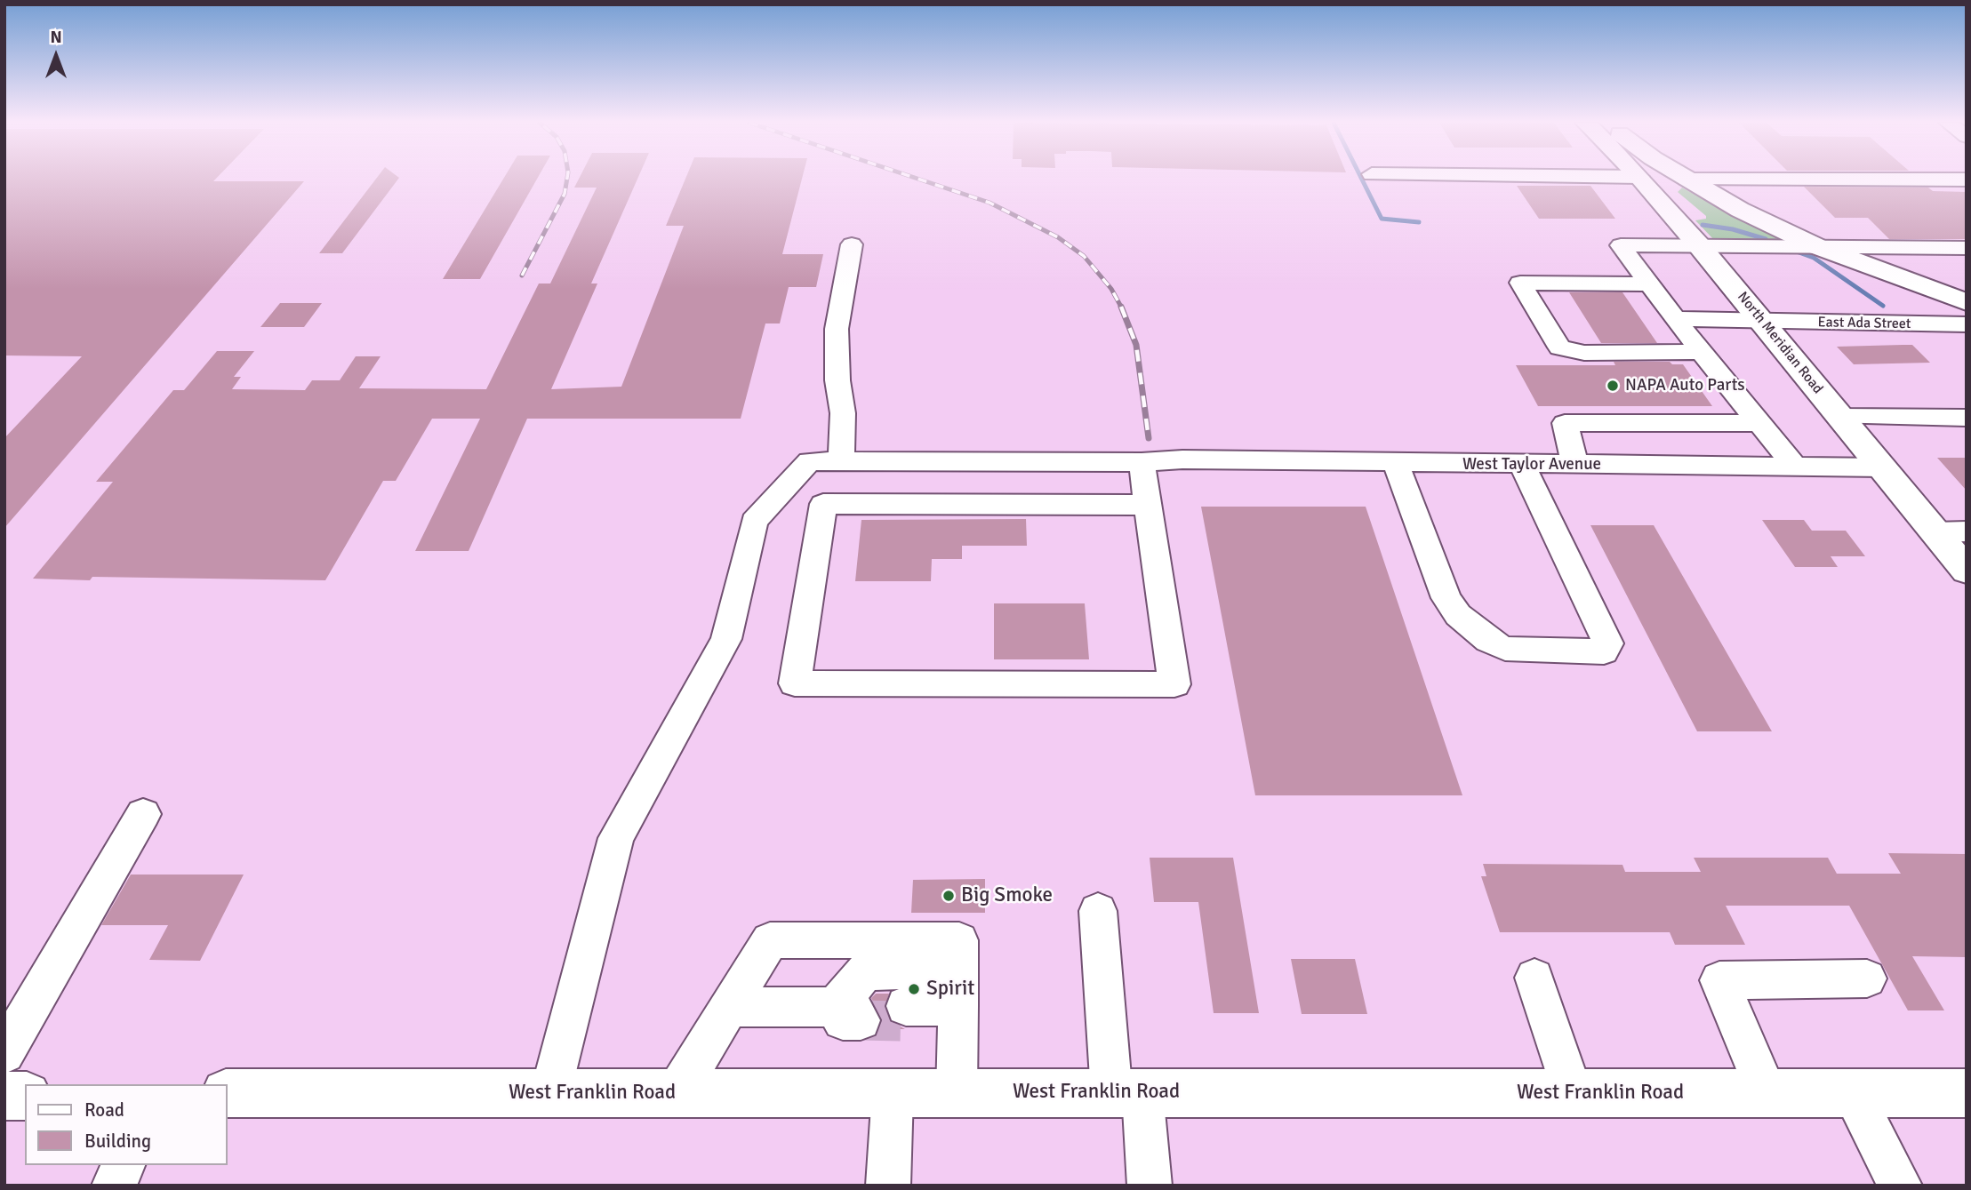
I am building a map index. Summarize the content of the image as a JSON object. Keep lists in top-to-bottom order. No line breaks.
{"streets":{"main road":["North Meridian Road","West Franklin Road"],"street":["East Ada Street","West Taylor Avenue"]},"crossings":[["East Ada Street","North Meridian Road"],["North Meridian Road","West Taylor Avenue"],["West Taylor Avenue","West Franklin Road"]],"places":["NAPA Auto Parts","Big Smoke","Spirit"],"legend":["Road","Building"],"north":"top"}
